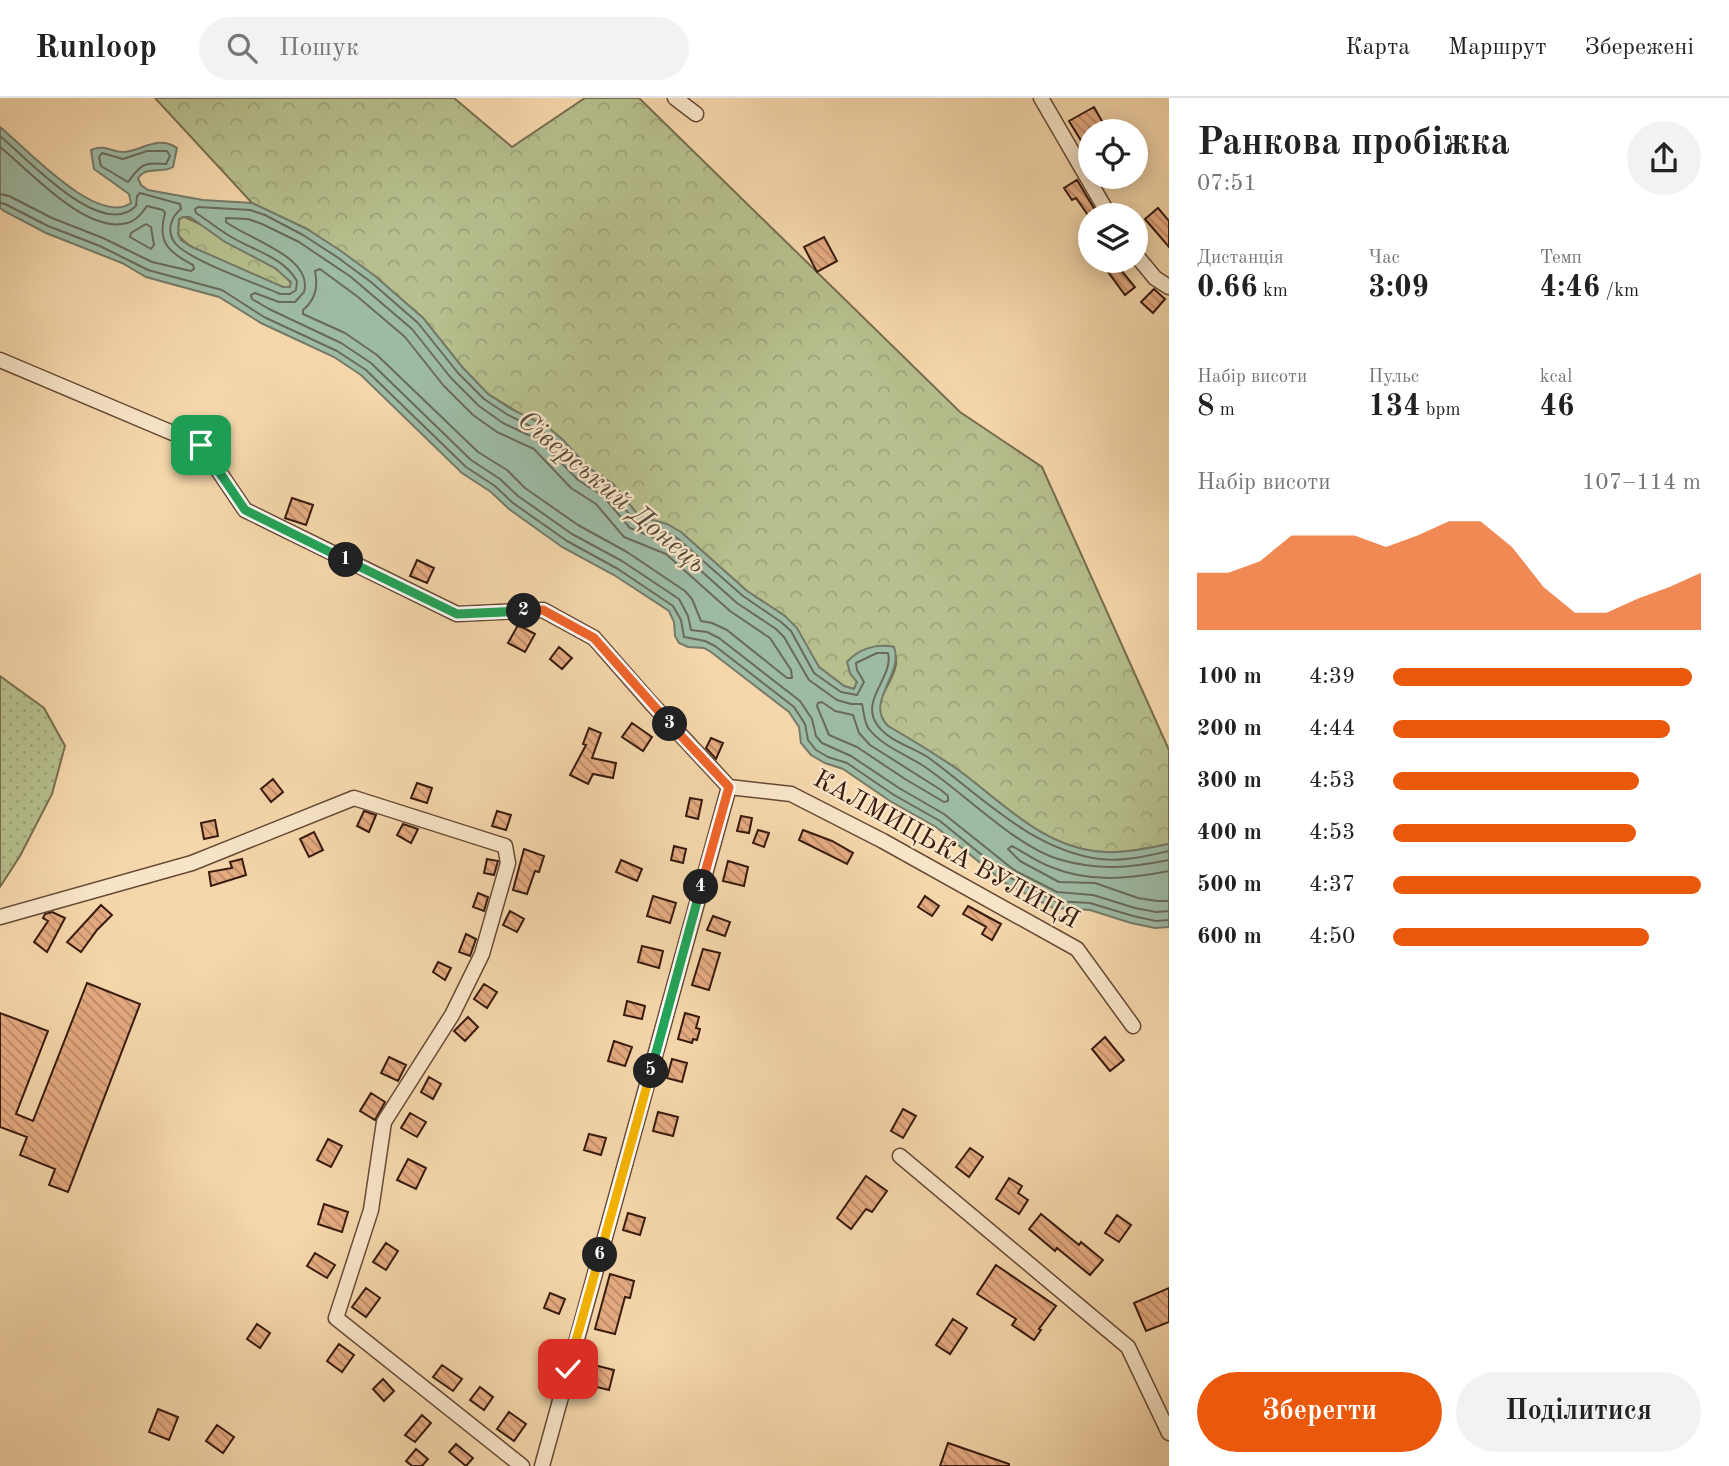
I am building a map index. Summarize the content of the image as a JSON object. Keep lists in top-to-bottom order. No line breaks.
{"streets":{"street":["КАЛМИЦЬКА ВУЛИЦЯ"]},"water":["Сіверський Донець"],"page":{"header":"Runloop","search":"Пошук","nav":["Карта","Маршрут","Збережені"],"heading":["Ранкова пробіжка","07:51"],"stats":[["Дистанція","0.66 km"],["Час","3:09"],["Темп","4:46 /km"],["Набір висоти","8 m"],["Пульс","134 bpm"],["kcal","46"]],"chart":["Набір висоти","107–114 m"],"pins":["1","2","3","4","5","6"],"list":[{"name":"100 m","note":"4:39"},{"name":"200 m","note":"4:44"},{"name":"300 m","note":"4:53"},{"name":"400 m","note":"4:53"},{"name":"500 m","note":"4:37"},{"name":"600 m","note":"4:50"}],"buttons":["Зберегти","Поділитися"]}}
